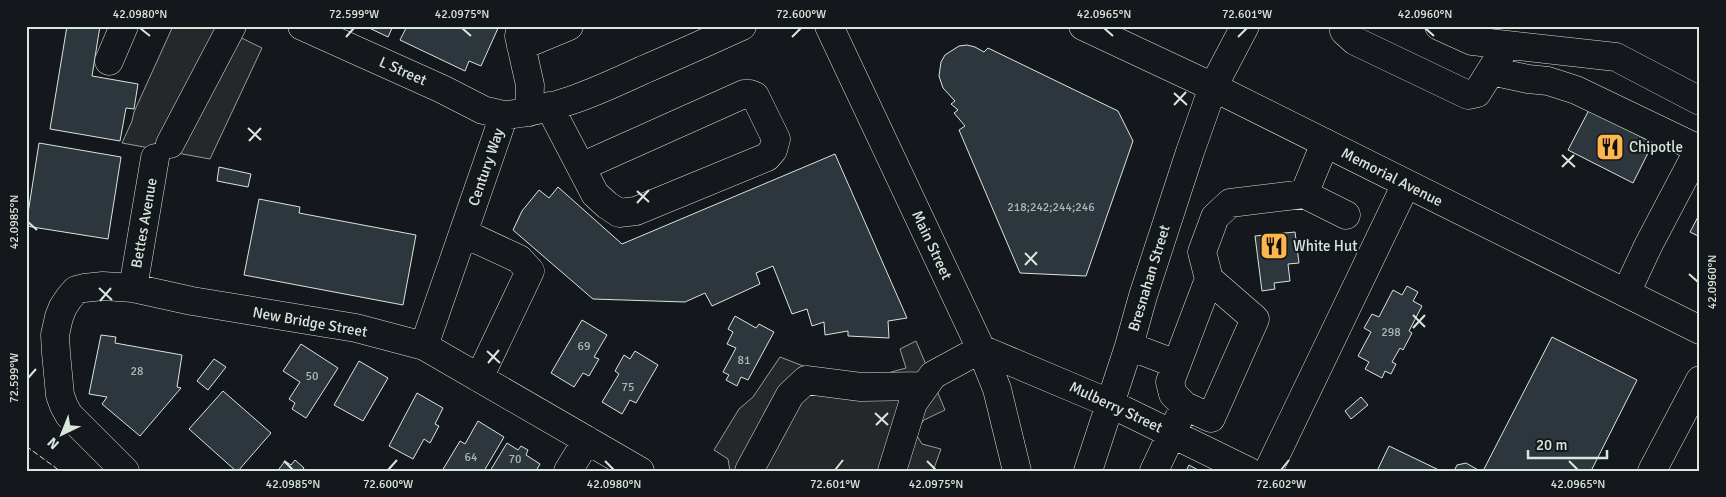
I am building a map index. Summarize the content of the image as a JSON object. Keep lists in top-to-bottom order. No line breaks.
{"streets":{"street":["L Street","Century Way","Memorial Avenue","Bettes Avenue","Main Street","Bresnahan Street","New Bridge Street","Mulberry Street"]},"crossings":[["L Street","Century Way"],["Century Way","New Bridge Street"],["Memorial Avenue","Bresnahan Street"],["Bettes Avenue","New Bridge Street"],["Main Street","Mulberry Street"],["Bresnahan Street","Mulberry Street"]],"places":{"restaurant":["Chipotle","White Hut"]},"house_numbers":["218;242;244;246","298","69","81","28","50","75","64","70"],"scale_bar":"20 m","north":"bottom left","coordinates":["42.0980°N","72.599°W","42.0975°N","72.600°W","42.0965°N","72.601°W","42.0960°N","42.0985°N","72.602°W"]}
